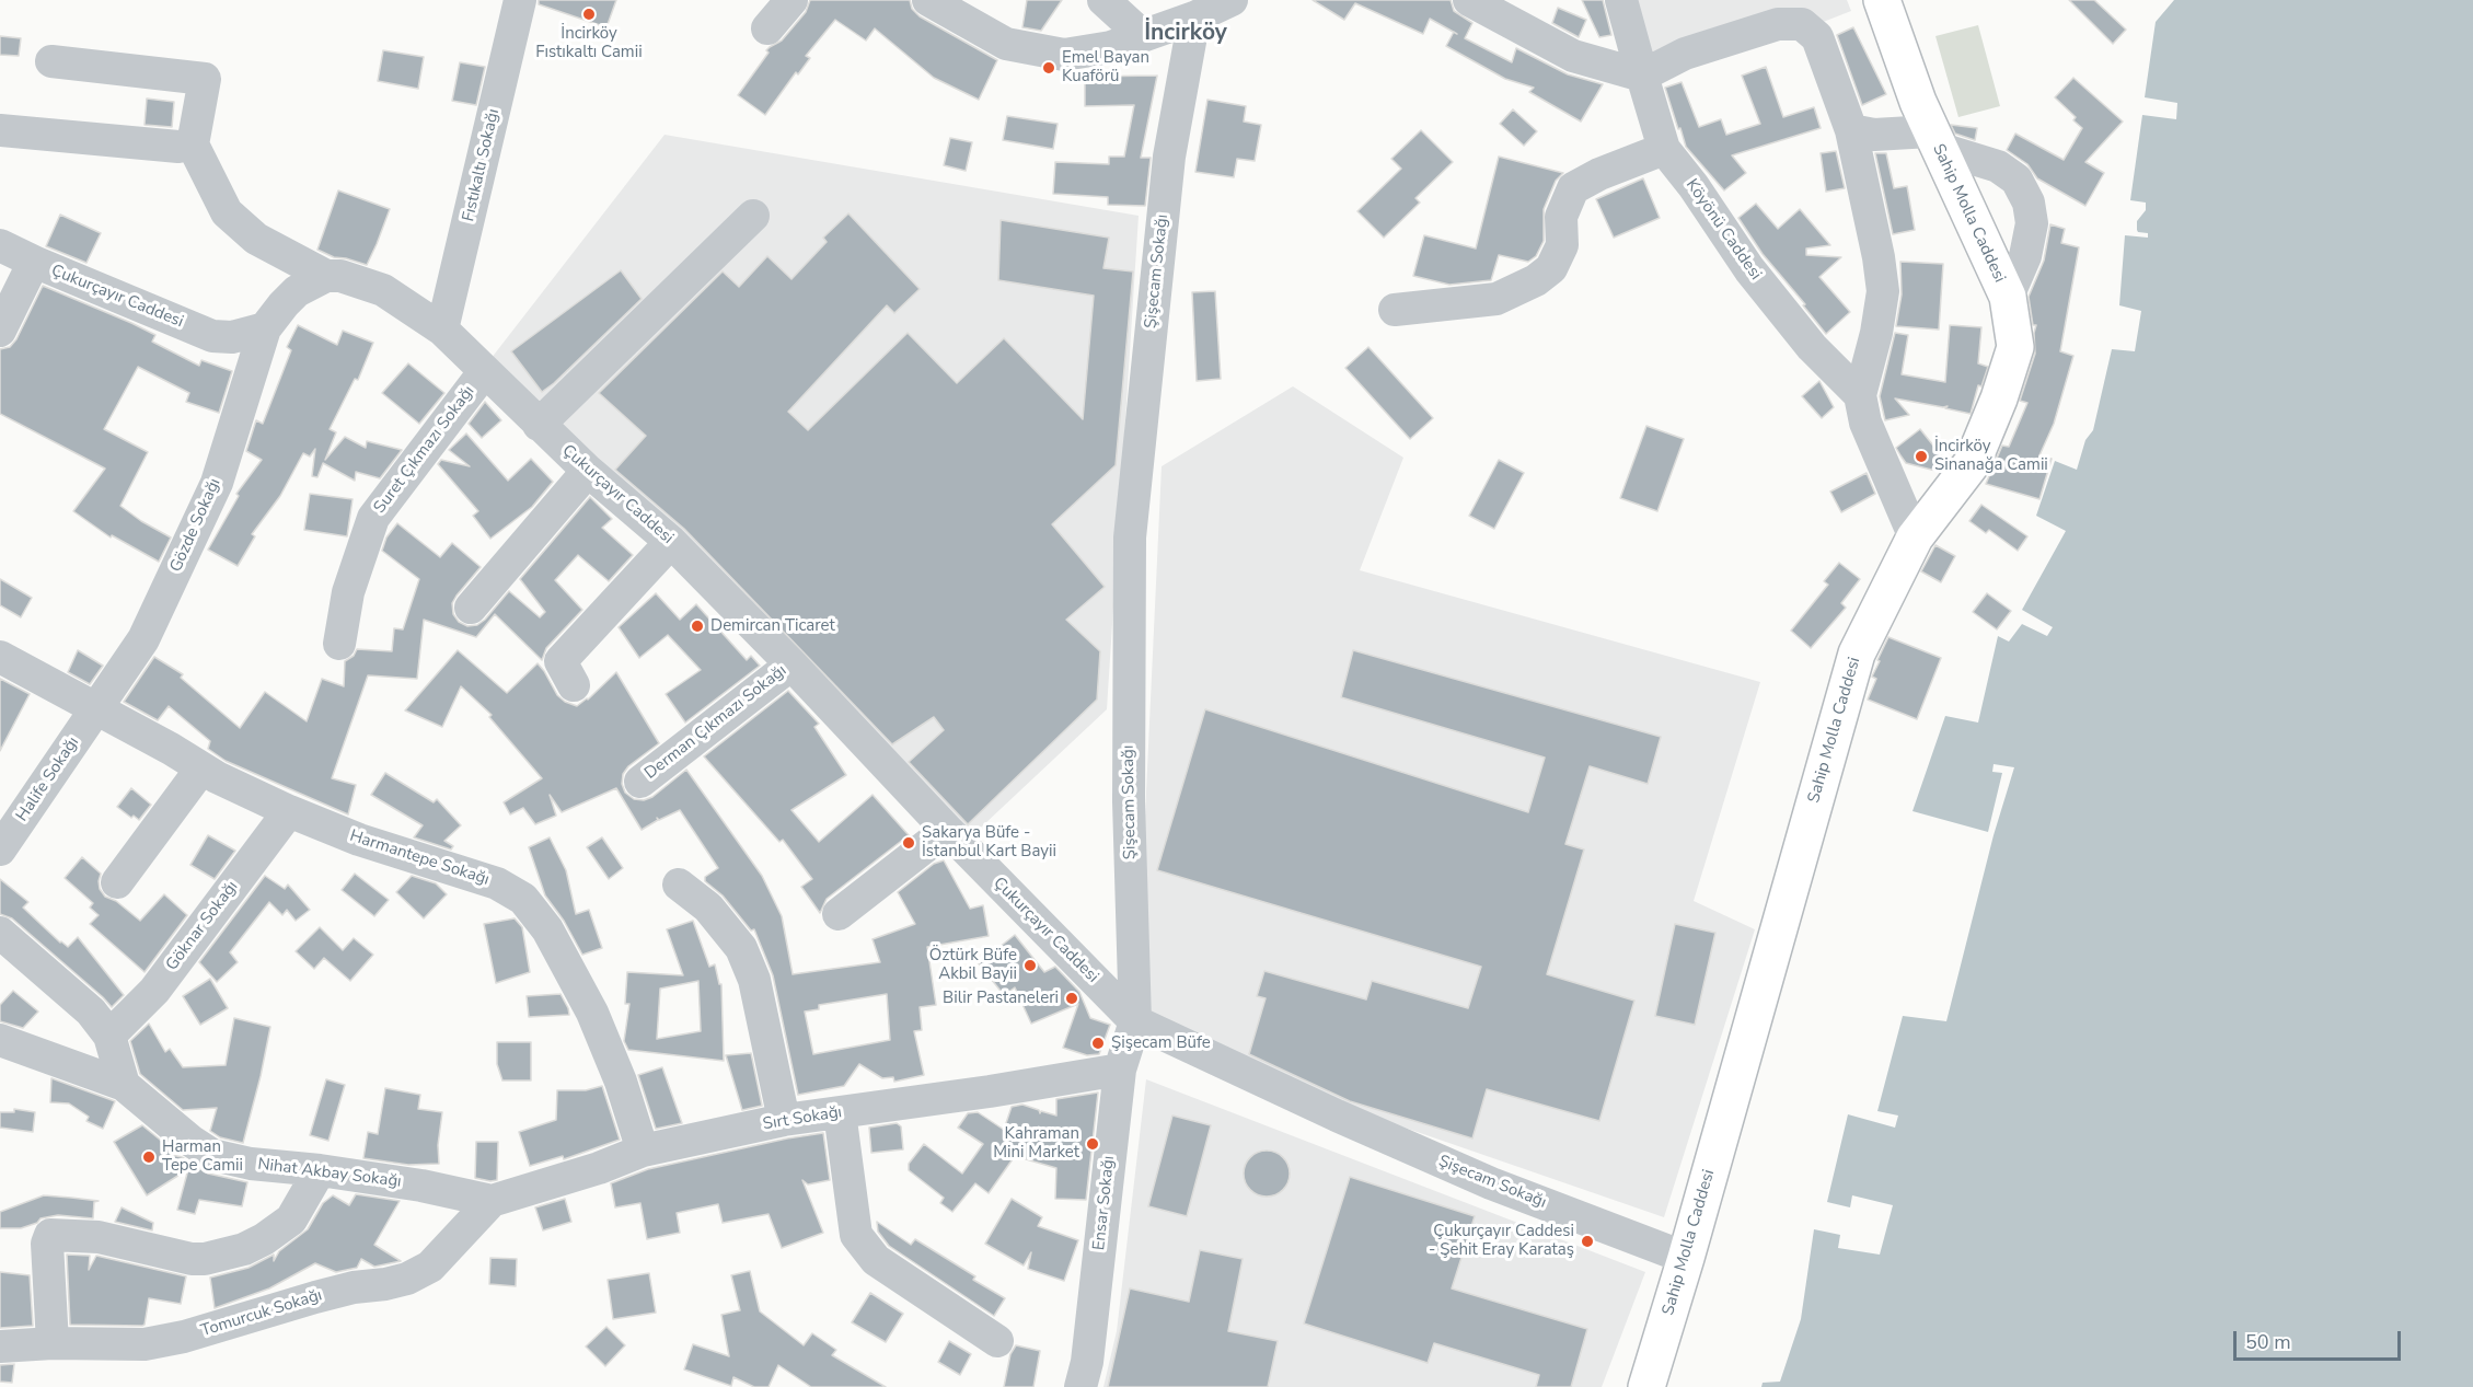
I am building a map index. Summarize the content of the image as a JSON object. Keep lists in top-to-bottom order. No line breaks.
{"streets":{"main road":["Sahip Molla Caddesi"],"street":["Fıstıkaltı Sokağı","Köyönü Caddesi","Şişecam Sokağı","Çukurçayır Caddesi","Suret Çıkmazı Sokağı","Gözde Sokağı","Derman Çıkmazı Sokağı","Halife Sokağı","Harmantepe Sokağı","Göknar Sokağı","Sırt Sokağı","Nihat Akbay Sokağı","Ensar Sokağı","Tomurcuk Sokağı"]},"crossings":[["Fıstıkaltı Sokağı","Çukurçayır Caddesi"],["Sahip Molla Caddesi","Şişecam Sokağı"],["Şişecam Sokağı","Çukurçayır Caddesi"],["Şişecam Sokağı","Ensar Sokağı"],["Çukurçayır Caddesi","Suret Çıkmazı Sokağı"],["Çukurçayır Caddesi","Gözde Sokağı"],["Çukurçayır Caddesi","Derman Çıkmazı Sokağı"],["Çukurçayır Caddesi","Ensar Sokağı"],["Gözde Sokağı","Halife Sokağı"],["Gözde Sokağı","Harmantepe Sokağı"],["Halife Sokağı","Harmantepe Sokağı"],["Harmantepe Sokağı","Göknar Sokağı"],["Harmantepe Sokağı","Sırt Sokağı"],["Sırt Sokağı","Nihat Akbay Sokağı"],["Sırt Sokağı","Ensar Sokağı"],["Sırt Sokağı","Tomurcuk Sokağı"],["Nihat Akbay Sokağı","Tomurcuk Sokağı"]],"districts":["İncirköy"],"places":["İncirköy Fıstıkaltı Camii","Emel Bayan Kuaförü","İncirköy Sinanağa Camii","Demircan Ticaret","Sakarya Büfe - İstanbul Kart Bayii","Öztürk Büfe Akbil Bayii","Bilir Pastaneleri","Şişecam Büfe","Kahraman Mini Market","Harman Tepe Camii","Çukurçayır Caddesi - Şehit Eray Karataş"],"scale_bar":"50 m"}
